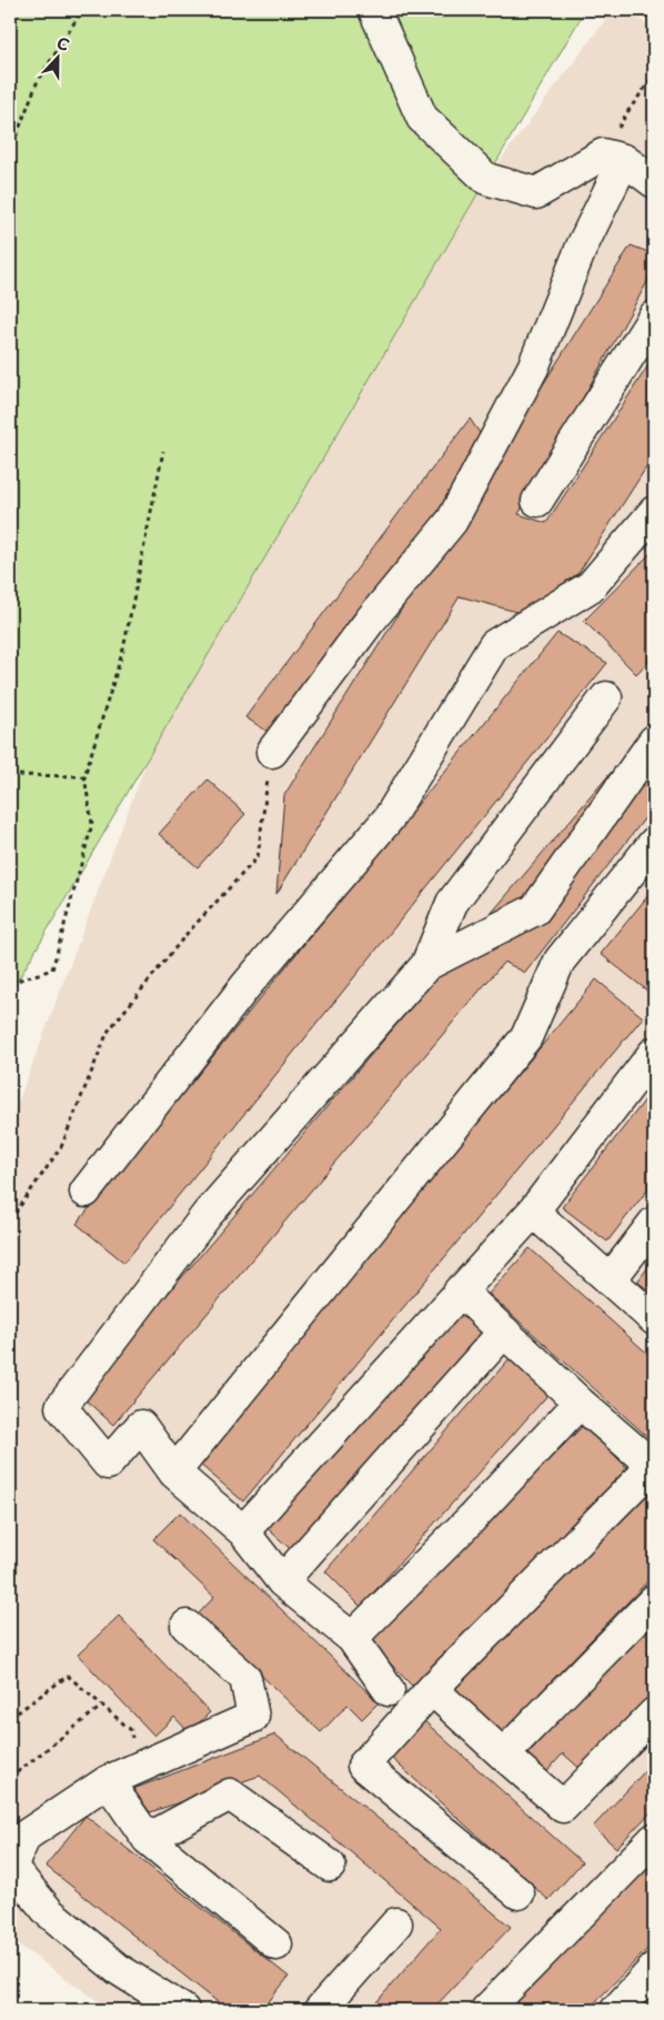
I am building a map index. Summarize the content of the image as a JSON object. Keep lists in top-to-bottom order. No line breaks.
{"north":"top"}
